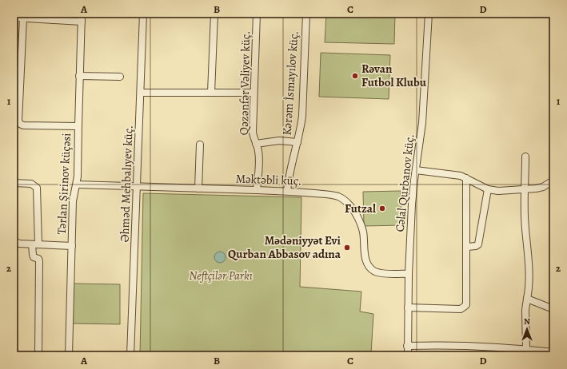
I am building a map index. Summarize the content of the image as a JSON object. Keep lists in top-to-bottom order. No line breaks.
{"streets":{"street":["Qəzənfər Vəliyev küç.","Kərəm İsmayılov küç.","Məktəbli küç.","Cəlal Qurbanov küç.","Tərlan Şirinov küçəsi","Əhməd Mehbalıyev küç."]},"crossings":[["Qəzənfər Vəliyev küç.","Məktəbli küç."],["Kərəm İsmayılov küç.","Məktəbli küç."],["Məktəbli küç.","Cəlal Qurbanov küç."],["Məktəbli küç.","Tərlan Şirinov küçəsi"],["Məktəbli küç.","Əhməd Mehbalıyev küç."]],"parks":["Neftçilər Parkı"],"places":["Rəvan Futbol Klubu","Futzal","Mədəniyyət Evi Qurban Abbasov adına"],"north":"top","grid":{"columns":["A","B","C","D"],"rows":["1","2"]}}
